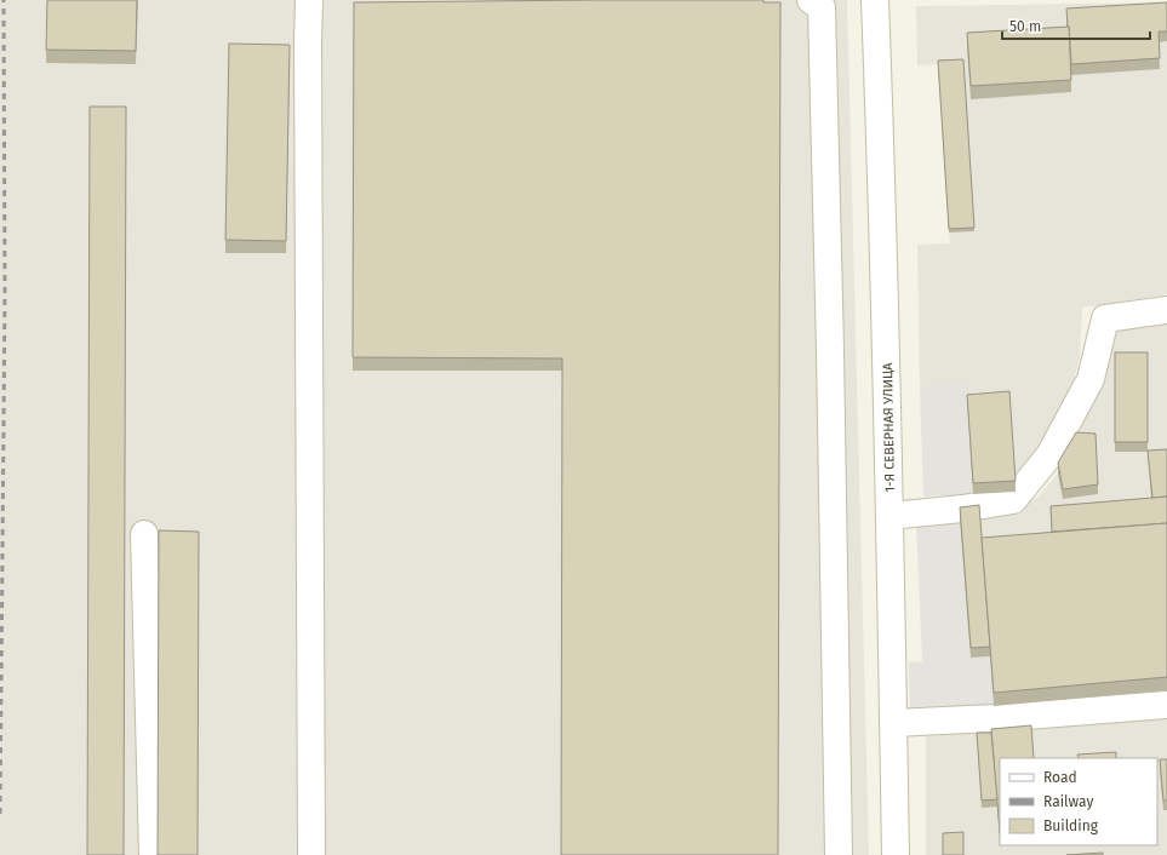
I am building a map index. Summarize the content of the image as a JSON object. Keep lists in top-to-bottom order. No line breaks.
{"streets":{"street":["1-Я СЕВЕРНАЯ УЛИЦА"]},"legend":["Road","Railway","Building"],"scale_bar":"50 m"}
